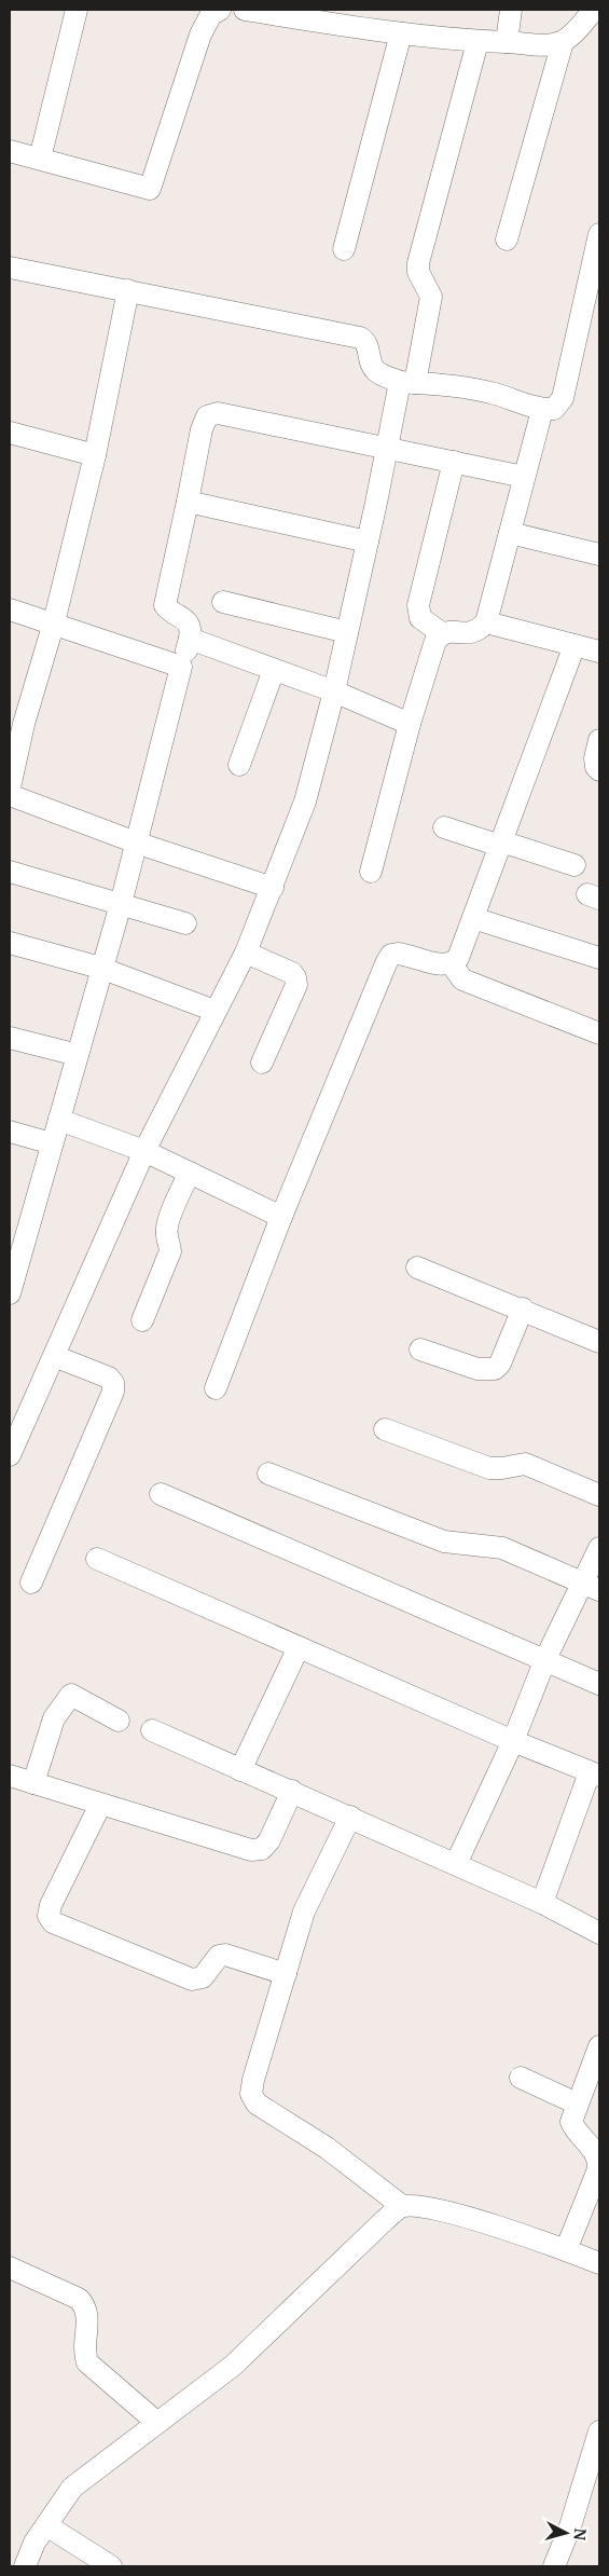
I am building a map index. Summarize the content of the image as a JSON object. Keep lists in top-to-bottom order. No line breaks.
{"north":"right"}
